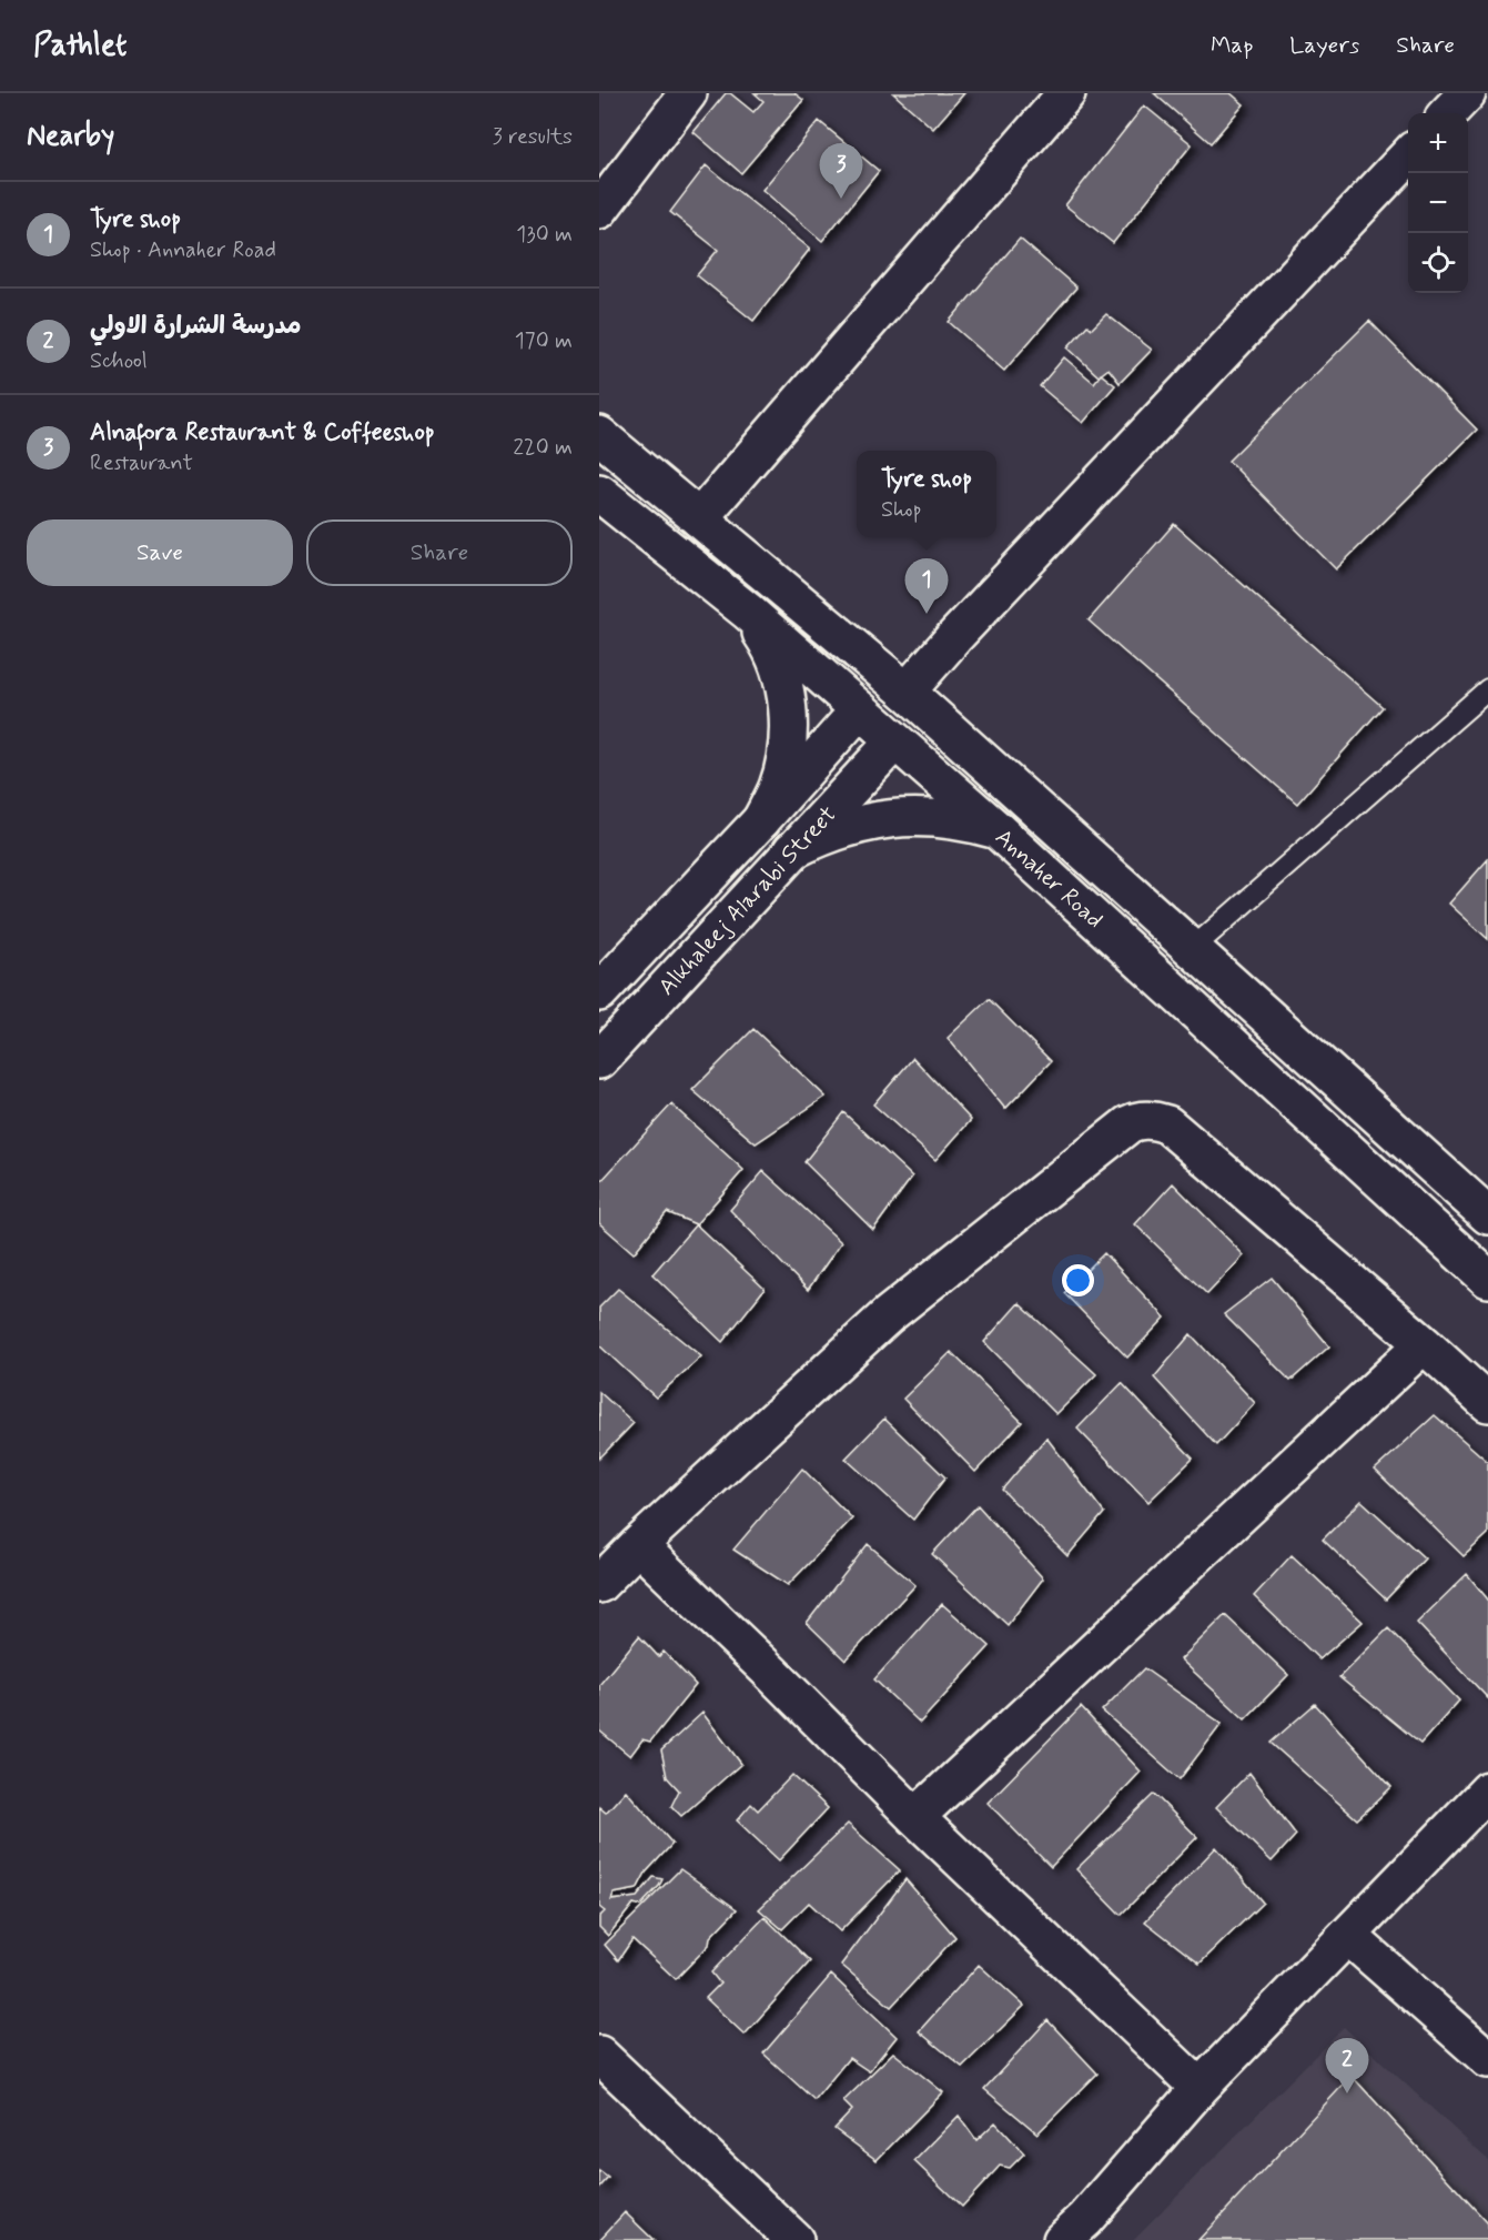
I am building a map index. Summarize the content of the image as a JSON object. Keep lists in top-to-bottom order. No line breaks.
{"streets":{"street":["Annaher Road","Alkhaleej Alarabi Street"]},"crossings":[["Annaher Road","Alkhaleej Alarabi Street"]],"page":{"header":"Pathlet","nav":["Map","Layers","Share"],"heading":["Nearby","3 results"],"map_buttons":["+","−"],"pins":["3","1","2"],"list":[{"mark":"1","name":"Tyre shop","note":"Shop · Annaher Road","value":"130 m"},{"mark":"2","name":"مدرسة الشرارة الاولي","note":"School","value":"170 m"},{"mark":"3","name":"Alnafora Restaurant & Coffeeshop","note":"Restaurant","value":"220 m"}],"popup":["Tyre shop","Shop"],"buttons":["Save","Share"]}}
